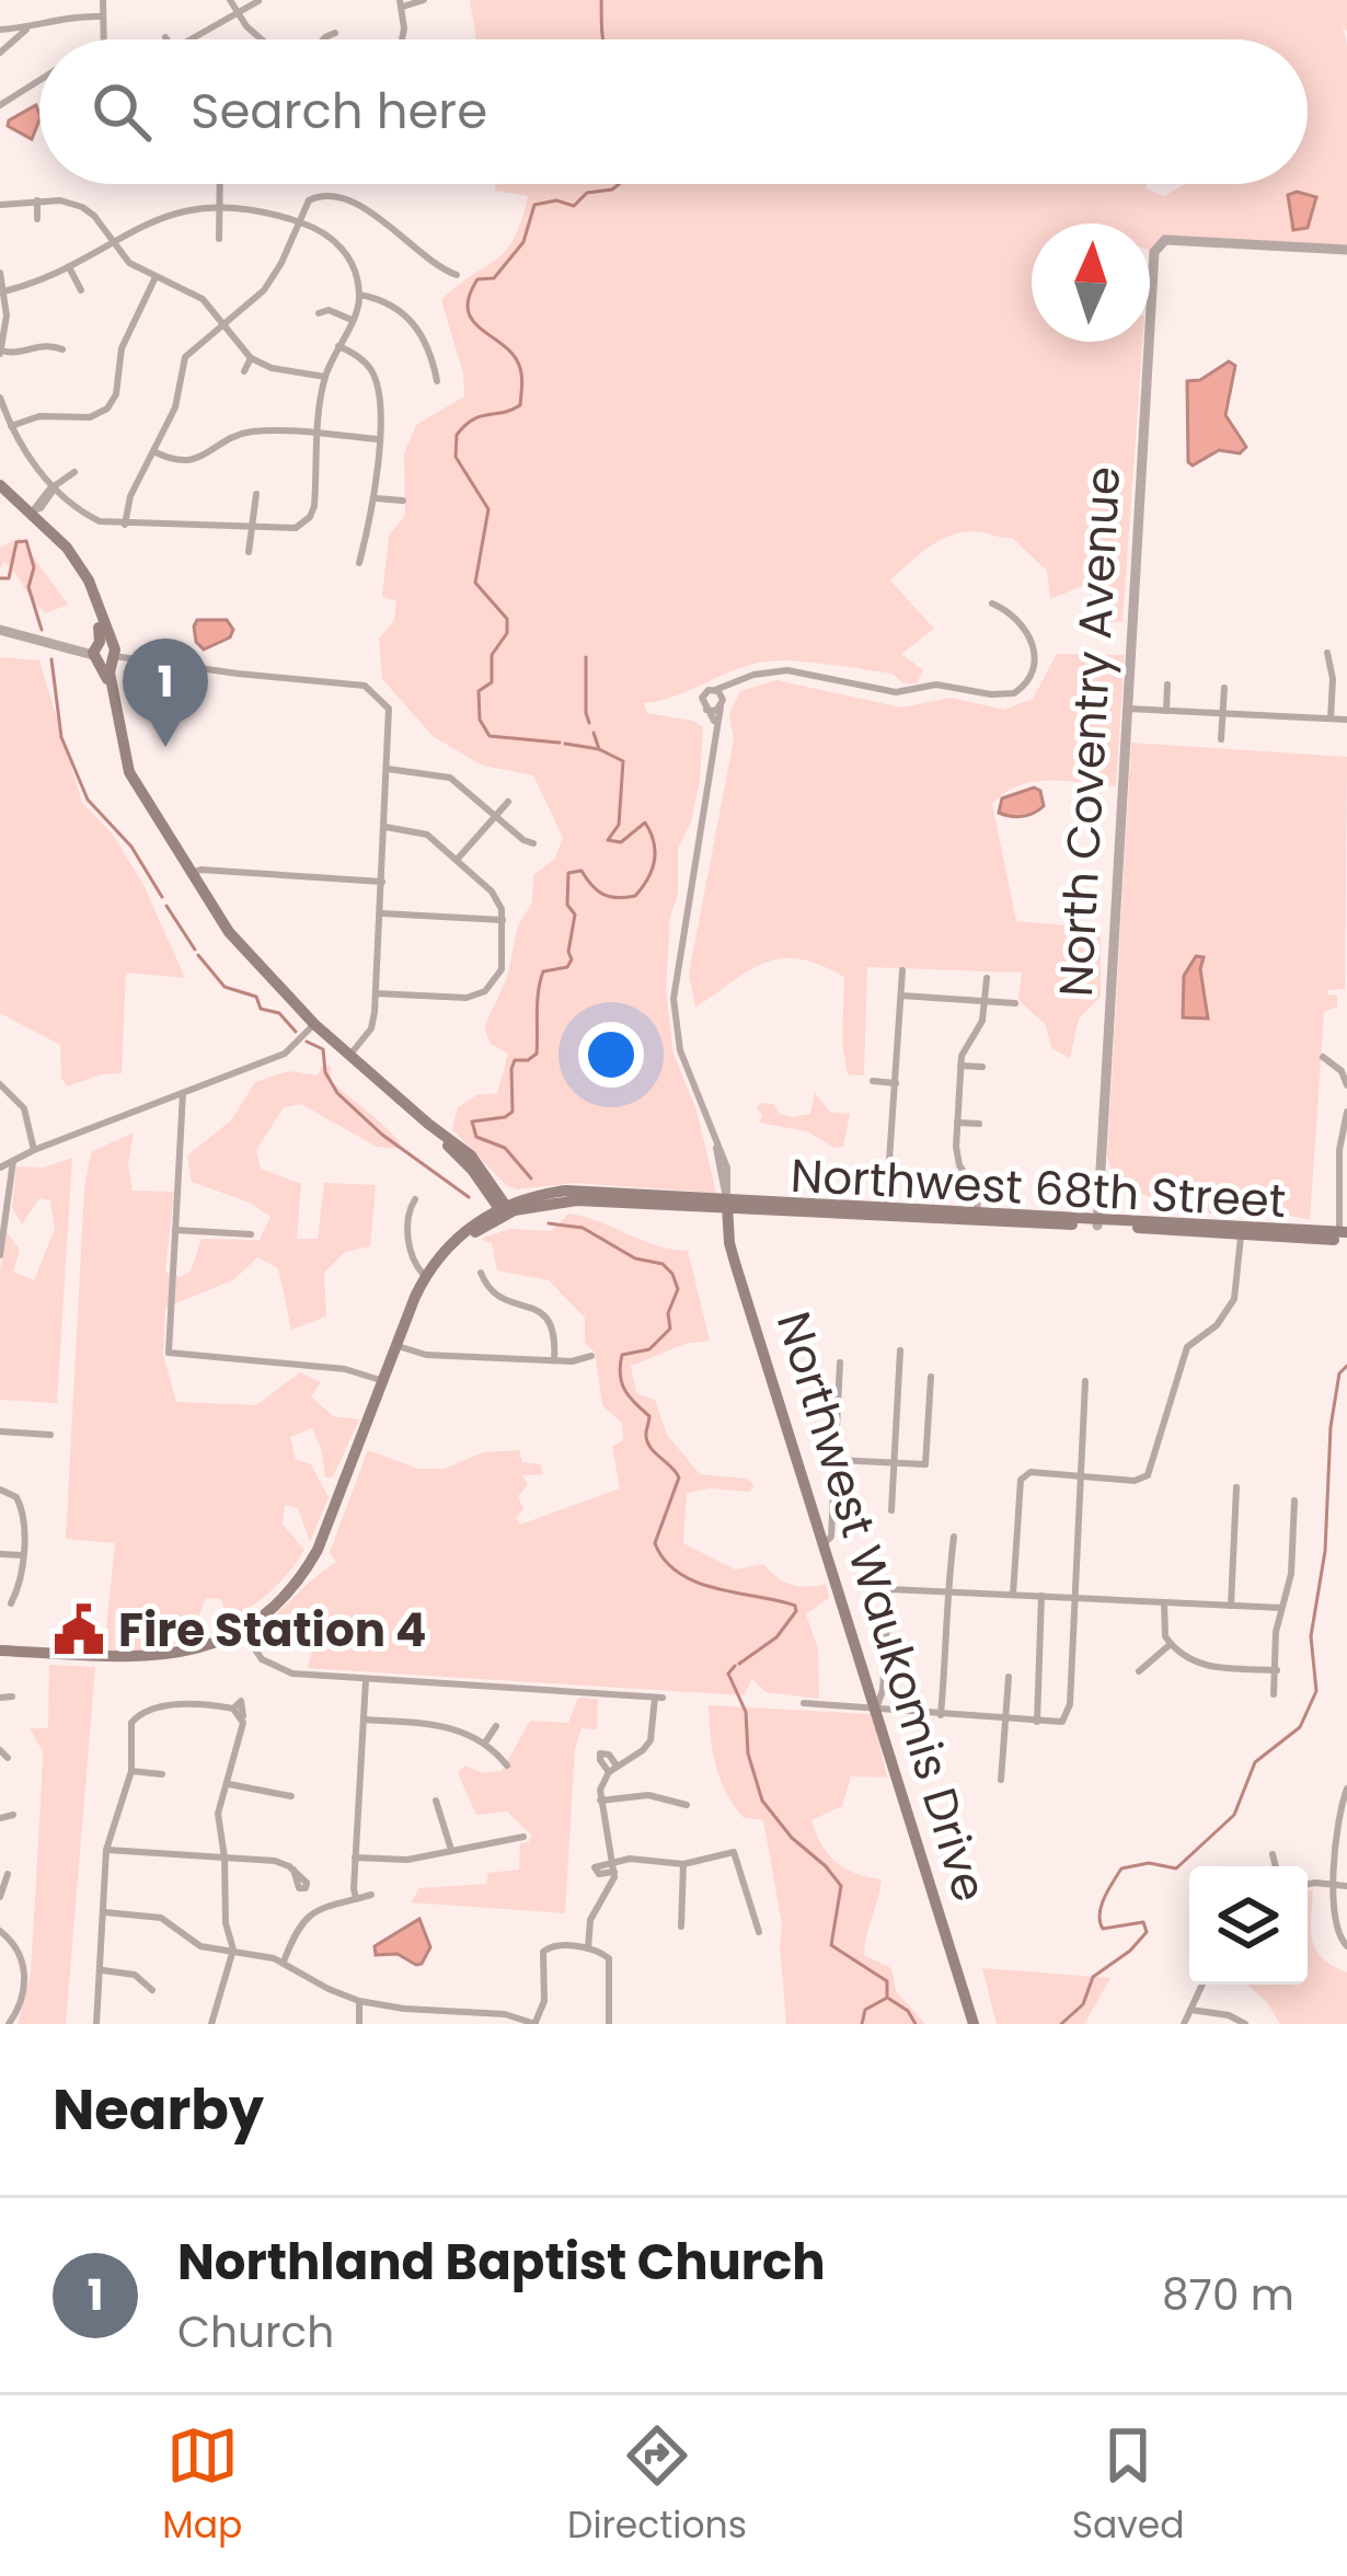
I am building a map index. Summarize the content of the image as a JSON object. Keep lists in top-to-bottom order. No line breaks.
{"streets":{"main road":["Northwest 68th Street","Northwest Waukomis Drive"],"street":["North Coventry Avenue"]},"crossings":[["North Coventry Avenue","Northwest 68th Street"],["Northwest 68th Street","Northwest Waukomis Drive"]],"places":{"public building":["Fire Station 4"]},"north":"top","page":{"search":"Search here","pins":"1","heading":"Nearby","list":[{"mark":"1","name":"Northland Baptist Church","note":"Church","value":"870 m"}],"nav":["Map","Directions","Saved"]}}
